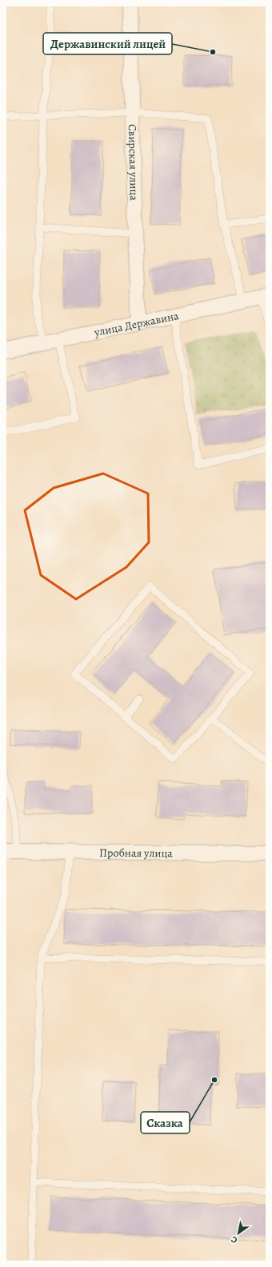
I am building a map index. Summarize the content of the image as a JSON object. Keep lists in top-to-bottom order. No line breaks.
{"streets":{"street":["Свирская улица","улица Державина","Пробная улица"]},"crossings":[["Свирская улица","улица Державина"]],"places":["Державинский лицей","Сказка"],"north":"bottom left"}
